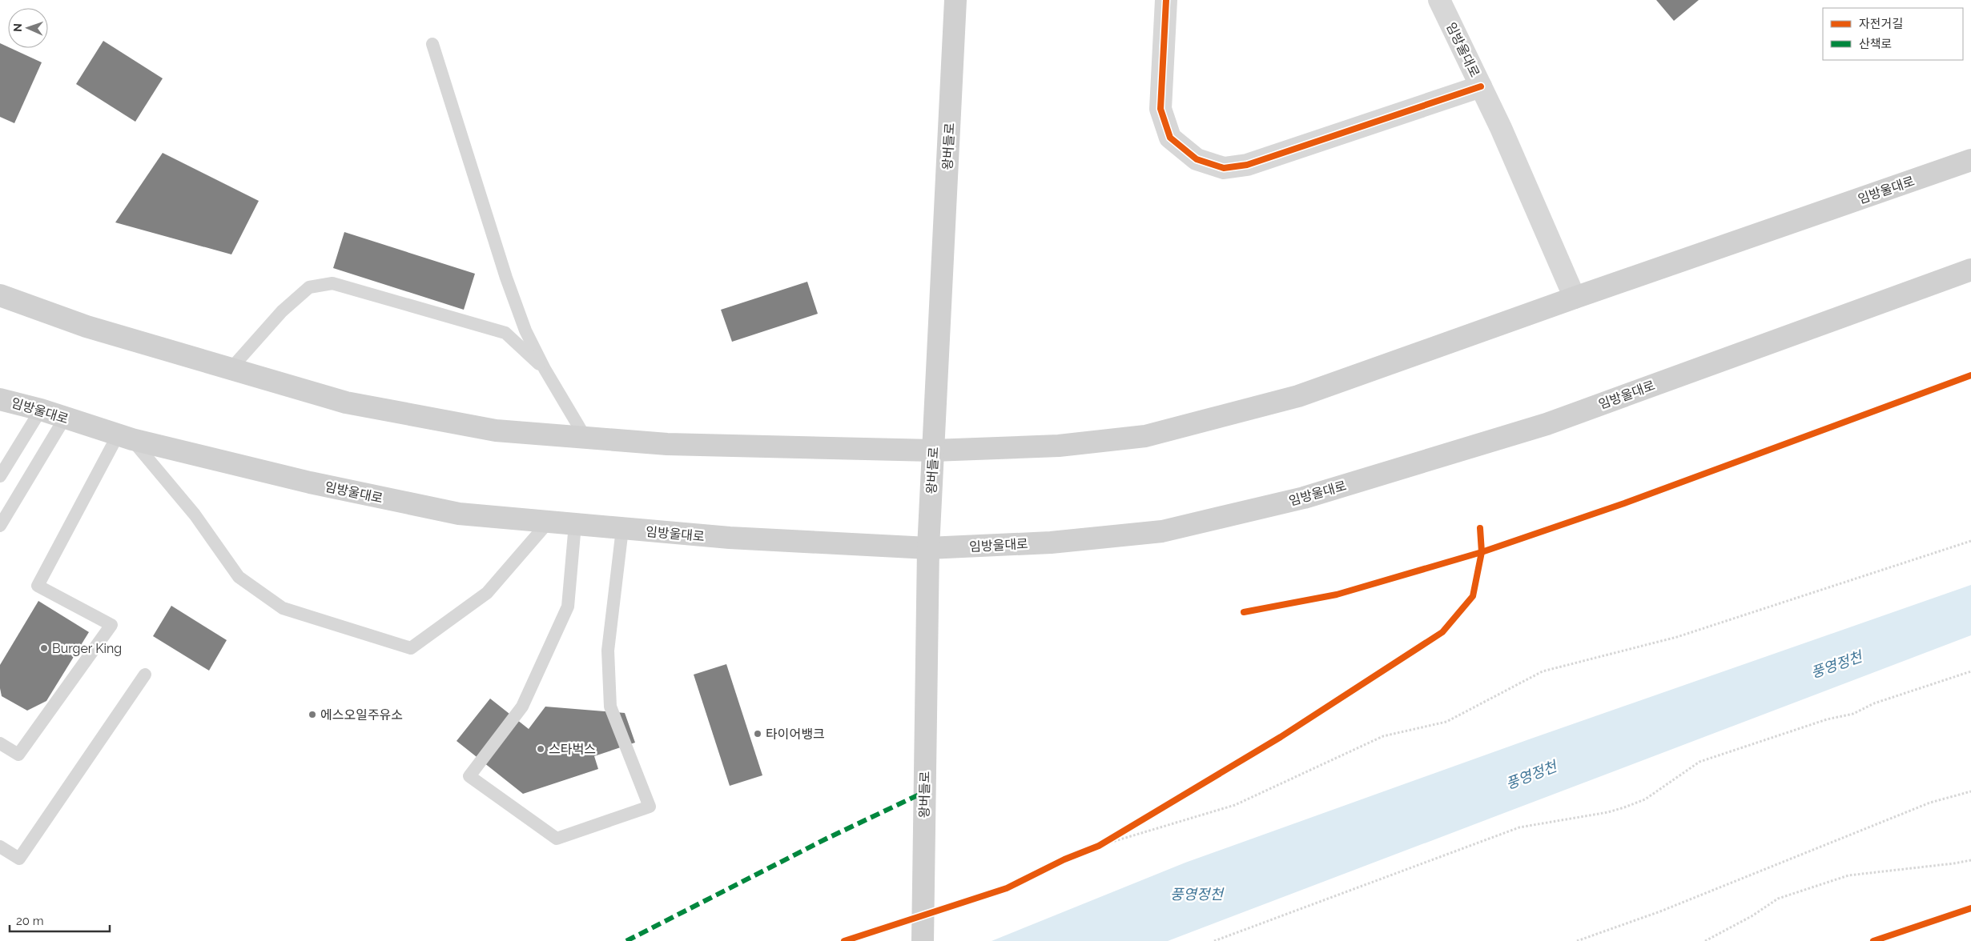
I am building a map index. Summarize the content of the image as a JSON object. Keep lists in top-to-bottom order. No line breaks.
{"streets":{"main road":["임방울대로","왕버들로"]},"crossings":[["임방울대로","왕버들로"]],"water":["풍영정천"],"places":["Burger King","에스오일주유소","타이어뱅크","스타벅스"],"legend":["자전거길","산책로"],"scale_bar":"20 m","north":"left"}
